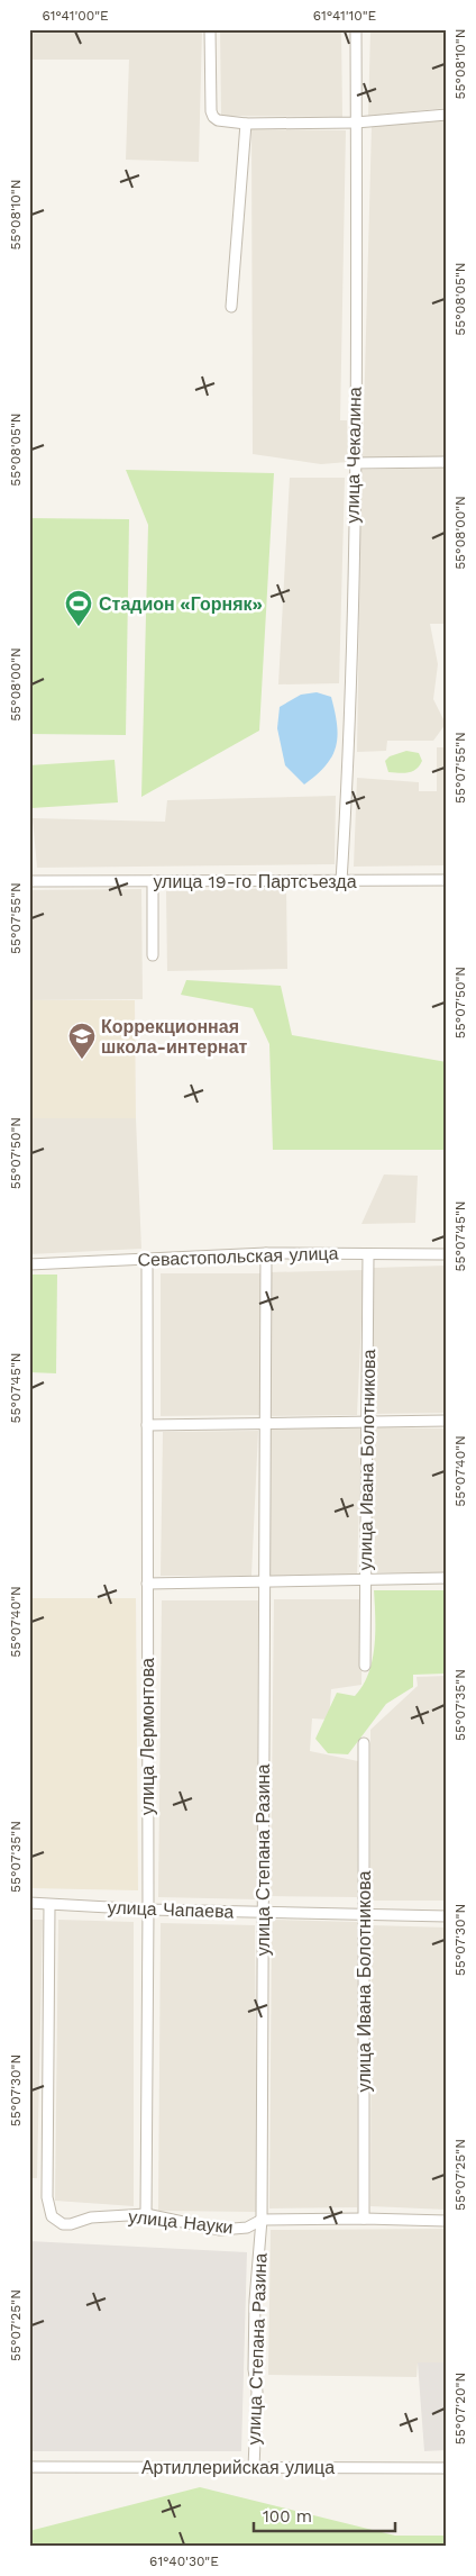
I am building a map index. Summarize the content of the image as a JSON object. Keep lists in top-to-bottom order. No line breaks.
{"streets":{"street":["улица Чекалина","улица 19-го Партсъезда","Севастопольская улица","улица Ивана Болотникова","улица Лермонтова","улица Степана Разина","улица Чапаева","улица Науки","Артиллерийская улица"]},"crossings":[["улица Чекалина","улица 19-го Партсъезда"],["Севастопольская улица","улица Ивана Болотникова"],["Севастопольская улица","улица Лермонтова"],["Севастопольская улица","улица Степана Разина"],["улица Ивана Болотникова","улица Чапаева"],["улица Ивана Болотникова","улица Науки"],["улица Лермонтова","улица Чапаева"],["улица Лермонтова","улица Науки"],["улица Степана Разина","улица Чапаева"],["улица Степана Разина","улица Науки"],["улица Степана Разина","Артиллерийская улица"],["улица Чапаева","улица Науки"]],"places":{"sports":["Стадион «Горняк»"],"school or university":["Коррекционная школа-интернат"]},"scale_bar":"100 m","coordinates":["61°41'00\"E","61°41'10\"E","55°08'10\"N","55°08'05\"N","55°08'00\"N","55°07'55\"N","55°07'50\"N","55°07'45\"N","55°07'40\"N","55°07'35\"N","55°07'30\"N","55°07'25\"N","55°07'20\"N","61°40'30\"E"]}
